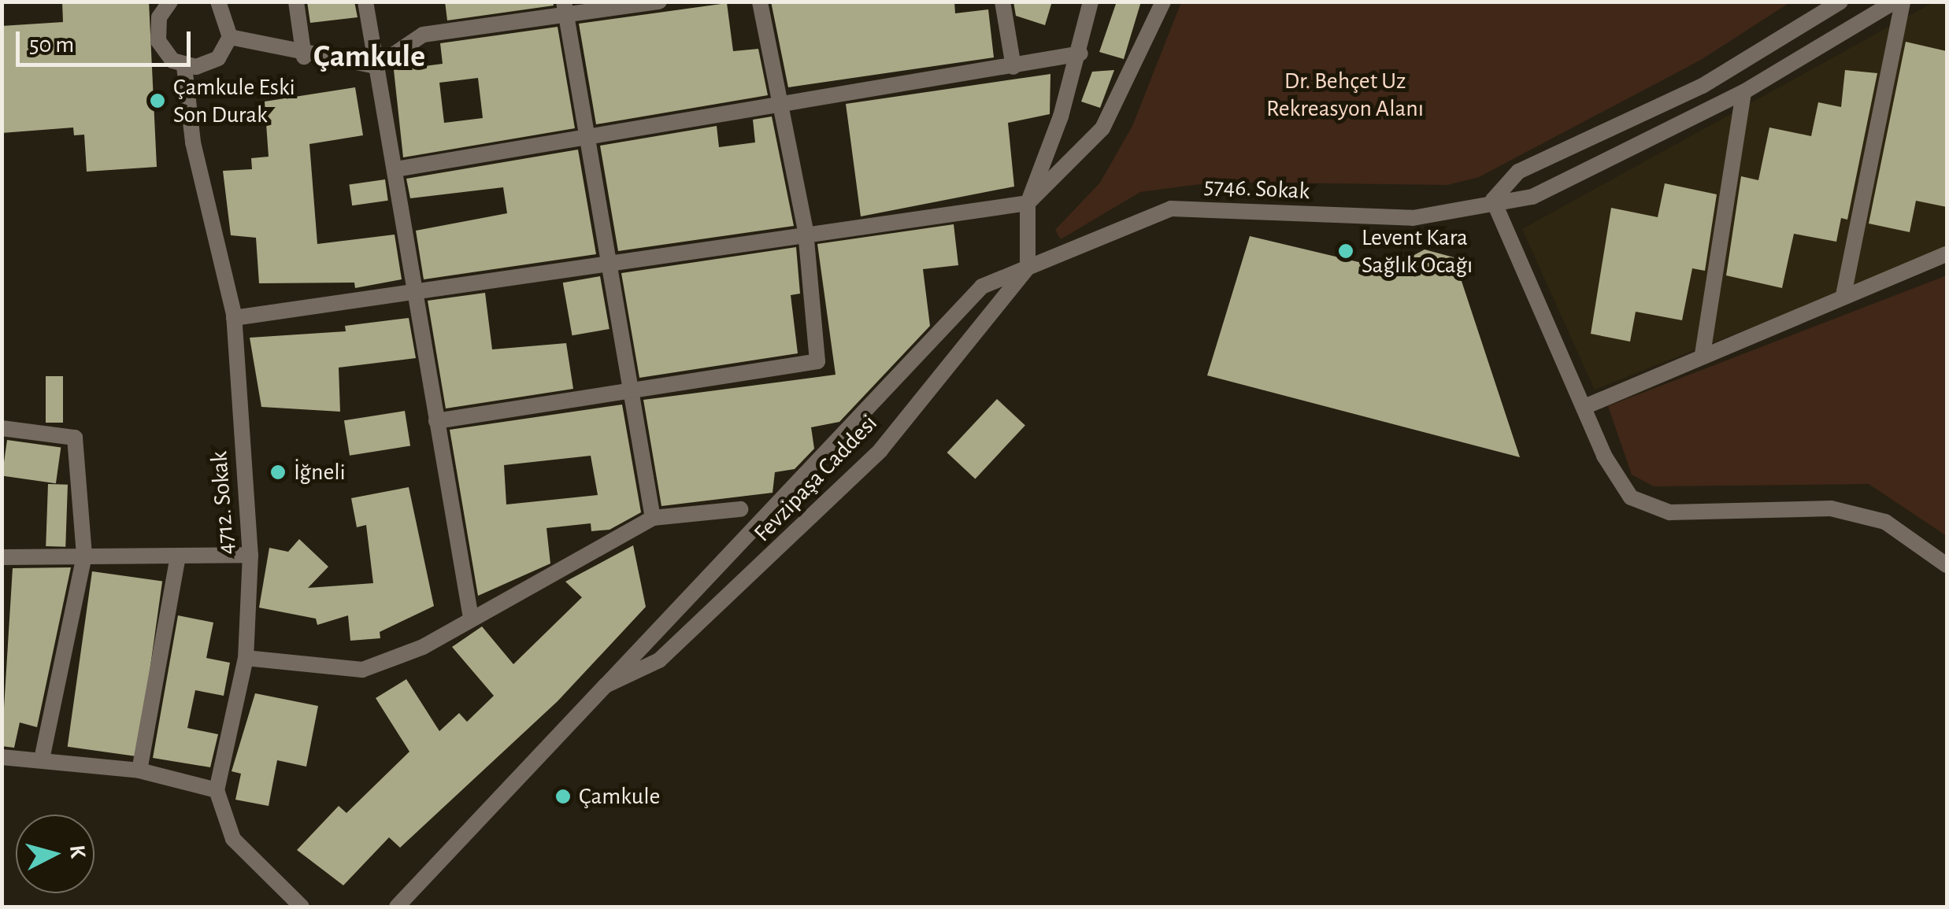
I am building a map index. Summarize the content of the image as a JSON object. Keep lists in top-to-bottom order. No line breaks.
{"streets":{"street":["5746. Sokak","Fevzipaşa Caddesi","4712. Sokak"]},"crossings":[["5746. Sokak","Fevzipaşa Caddesi"]],"districts":["Çamkule"],"parks":["Dr. Behçet Uz Rekreasyon Alanı"],"places":["Çamkule Eski Son Durak","Levent Kara Sağlık Ocağı","İğneli","Çamkule"],"scale_bar":"50 m","north":"right"}
